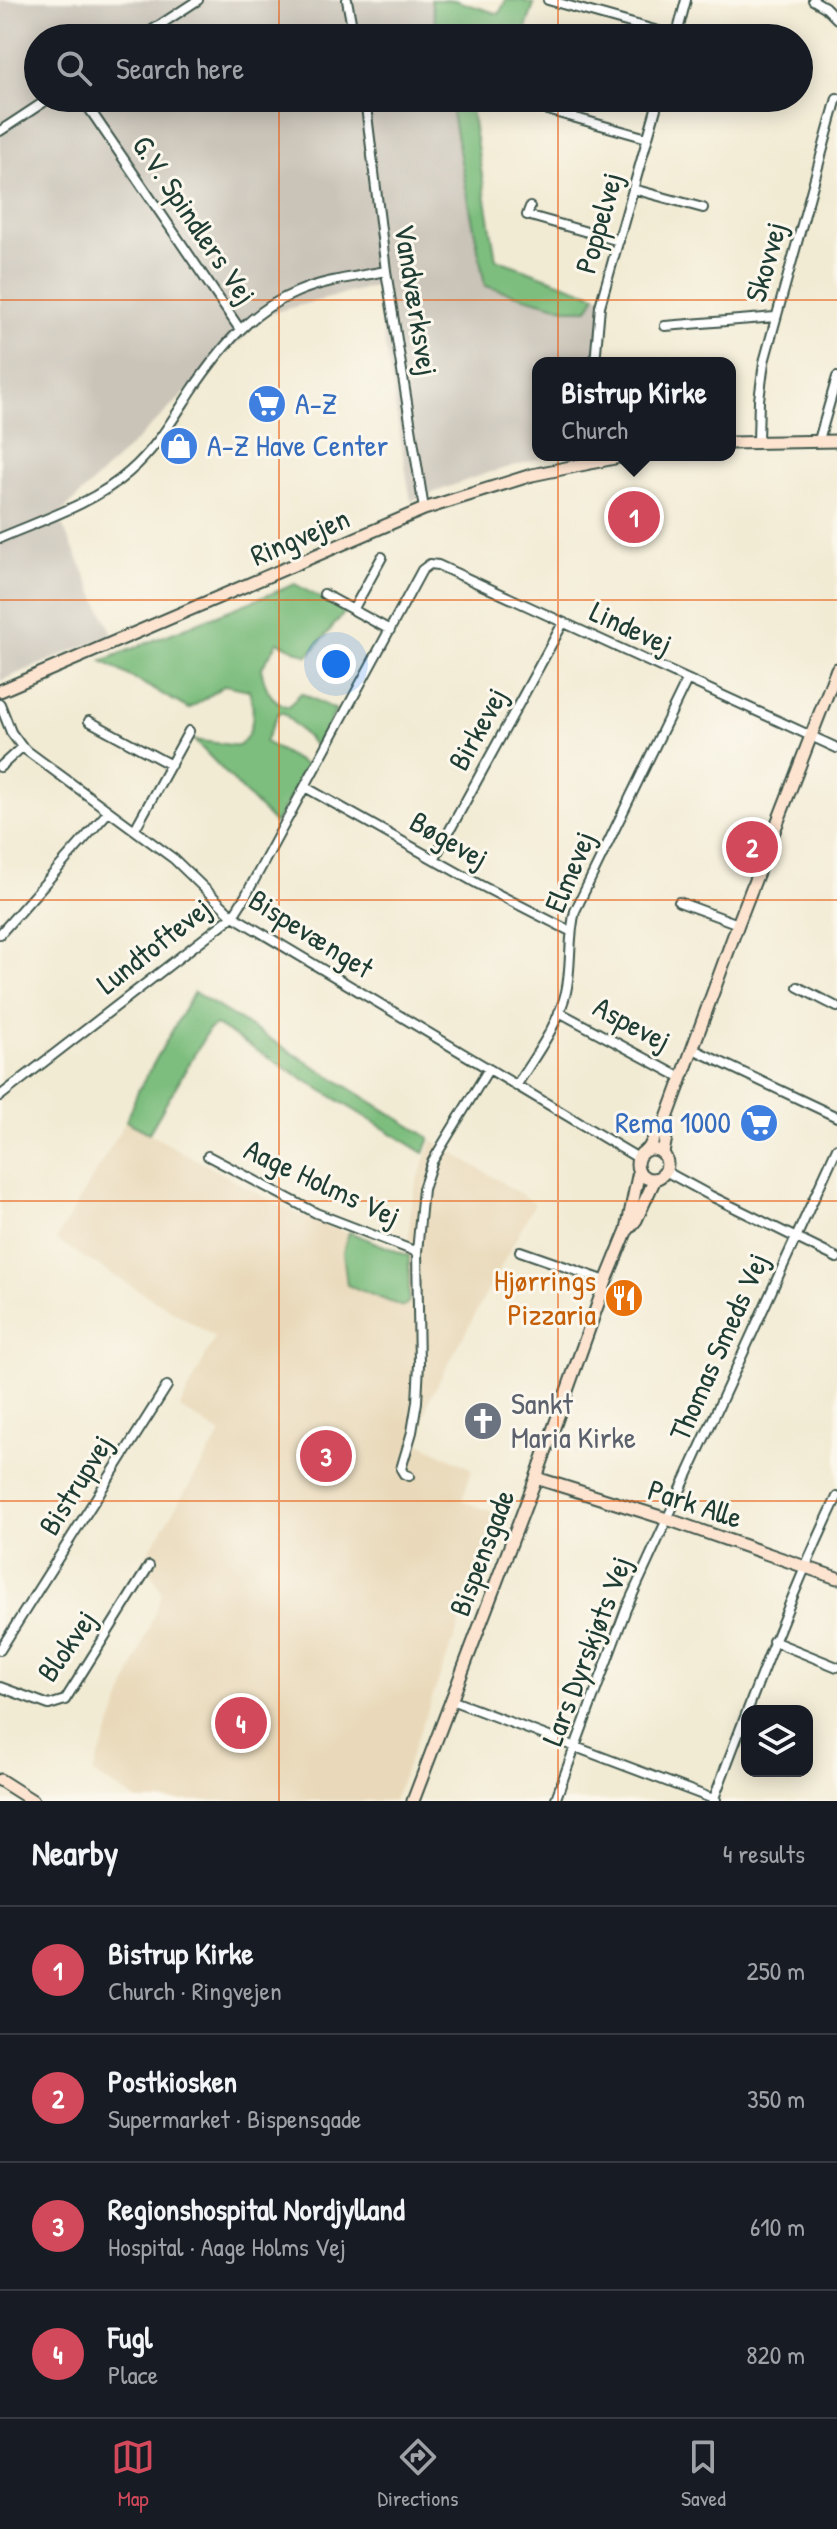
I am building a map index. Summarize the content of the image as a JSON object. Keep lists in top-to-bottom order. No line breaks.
{"streets":{"street":["G.V. Spindlers Vej","Poppelvej","Skovvej","Vandværksvej","Ringvejen","Lindevej","Birkevej","Bøgevej","Elmevej","Bispevænget","Lundtoftevej","Aspevej","Aage Holms Vej","Thomas Smeds Vej","Bistrupvej","Park Alle","Bispensgade","Blokvej","Lars Dyrskjøts Vej"]},"crossings":[["Vandværksvej","Ringvejen"],["Lindevej","Birkevej"],["Lindevej","Elmevej"],["Lindevej","Lundtoftevej"],["Birkevej","Bøgevej"],["Bøgevej","Elmevej"],["Bøgevej","Lundtoftevej"],["Elmevej","Bispevænget"],["Elmevej","Aspevej"],["Bispevænget","Lundtoftevej"],["Bispevænget","Aage Holms Vej"],["Bispevænget","Bispensgade"],["Thomas Smeds Vej","Park Alle"],["Thomas Smeds Vej","Lars Dyrskjøts Vej"],["Park Alle","Bispensgade"],["Park Alle","Lars Dyrskjøts Vej"]],"places":{"supermarket":["A-Z","Rema 1000"],"shop":["A-Z Have Center"],"restaurant":["Hjørrings Pizzaria"],"church":["Sankt Maria Kirke"]},"page":{"search":"Search here","popup":["Bistrup Kirke","Church"],"pins":["1","2","3","4"],"heading":["Nearby","4 results"],"list":[{"mark":"1","name":"Bistrup Kirke","note":"Church · Ringvejen","value":"250 m"},{"mark":"2","name":"Postkiosken","note":"Supermarket · Bispensgade","value":"350 m"},{"mark":"3","name":"Regionshospital Nordjylland","note":"Hospital · Aage Holms Vej","value":"610 m"},{"mark":"4","name":"Fugl","note":"Place","value":"820 m"}],"nav":["Map","Directions","Saved"]}}
